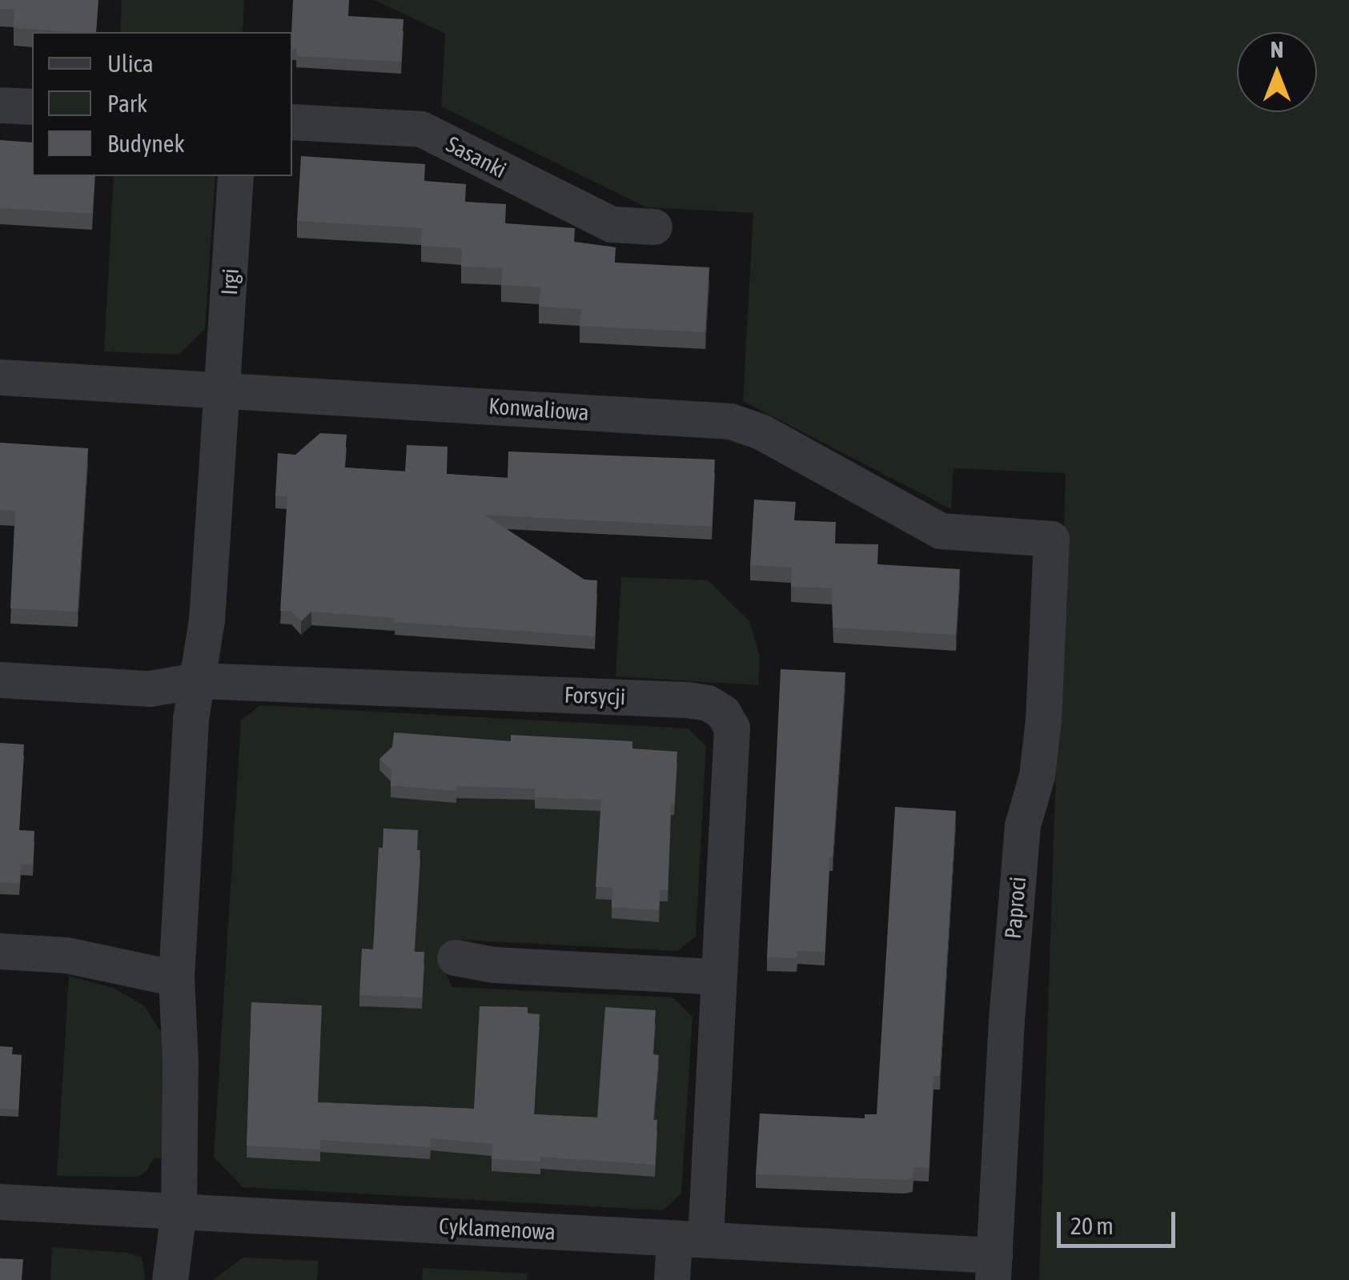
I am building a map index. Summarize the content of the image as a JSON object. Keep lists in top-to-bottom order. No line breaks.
{"streets":{"street":["Sasanki","Irgi","Konwaliowa","Forsycji","Paproci","Cyklamenowa"]},"crossings":[["Irgi","Konwaliowa"],["Irgi","Forsycji"],["Irgi","Cyklamenowa"],["Konwaliowa","Paproci"],["Forsycji","Cyklamenowa"],["Paproci","Cyklamenowa"]],"legend":["Ulica","Park","Budynek"],"scale_bar":"20 m","north":"top"}
